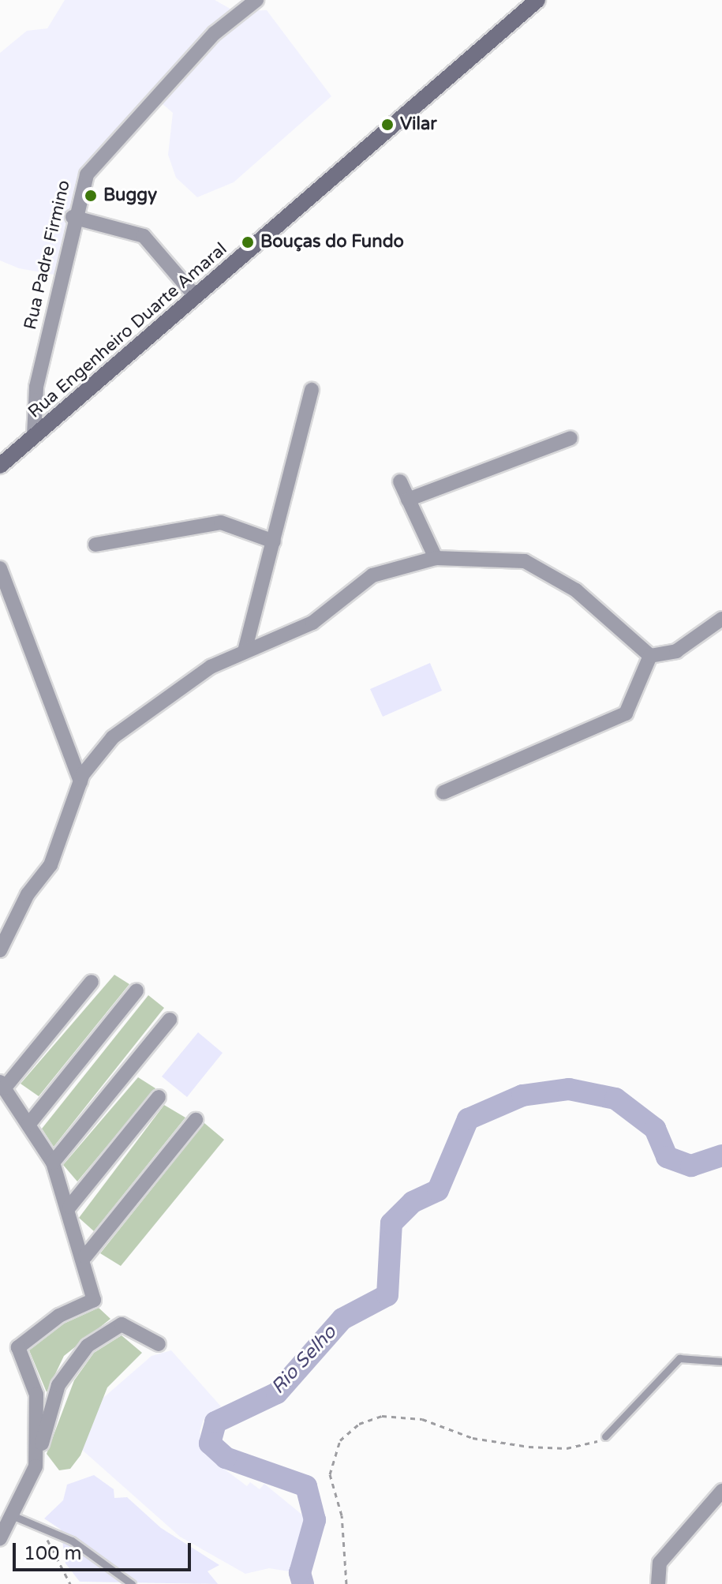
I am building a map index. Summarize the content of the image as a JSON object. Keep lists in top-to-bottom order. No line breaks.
{"streets":{"main road":["Rua Engenheiro Duarte Amaral"],"street":["Rua Padre Firmino"]},"crossings":[["Rua Padre Firmino","Rua Engenheiro Duarte Amaral"]],"water":["Rio Selho"],"places":["Vilar","Buggy","Bouças do Fundo"],"scale_bar":"100 m"}
